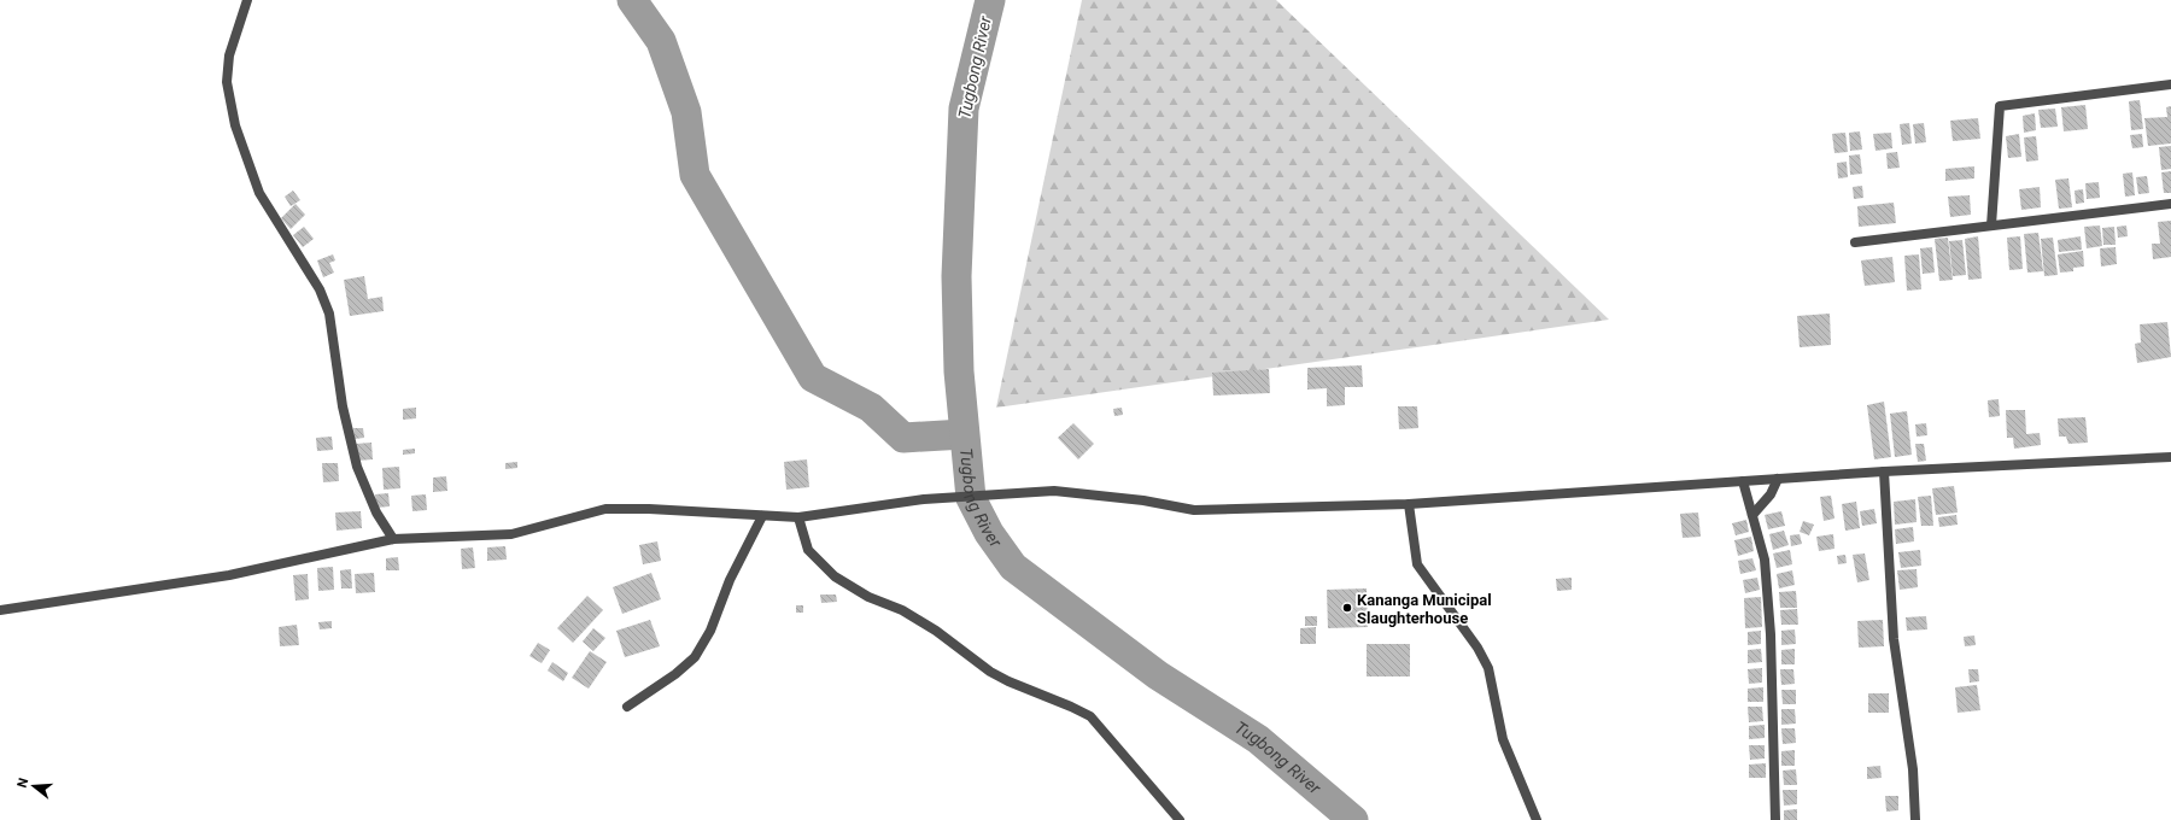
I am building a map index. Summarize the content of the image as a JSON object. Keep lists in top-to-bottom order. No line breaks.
{"water":["Tugbong River"],"places":["Kananga Municipal Slaughterhouse"],"north":"left"}
